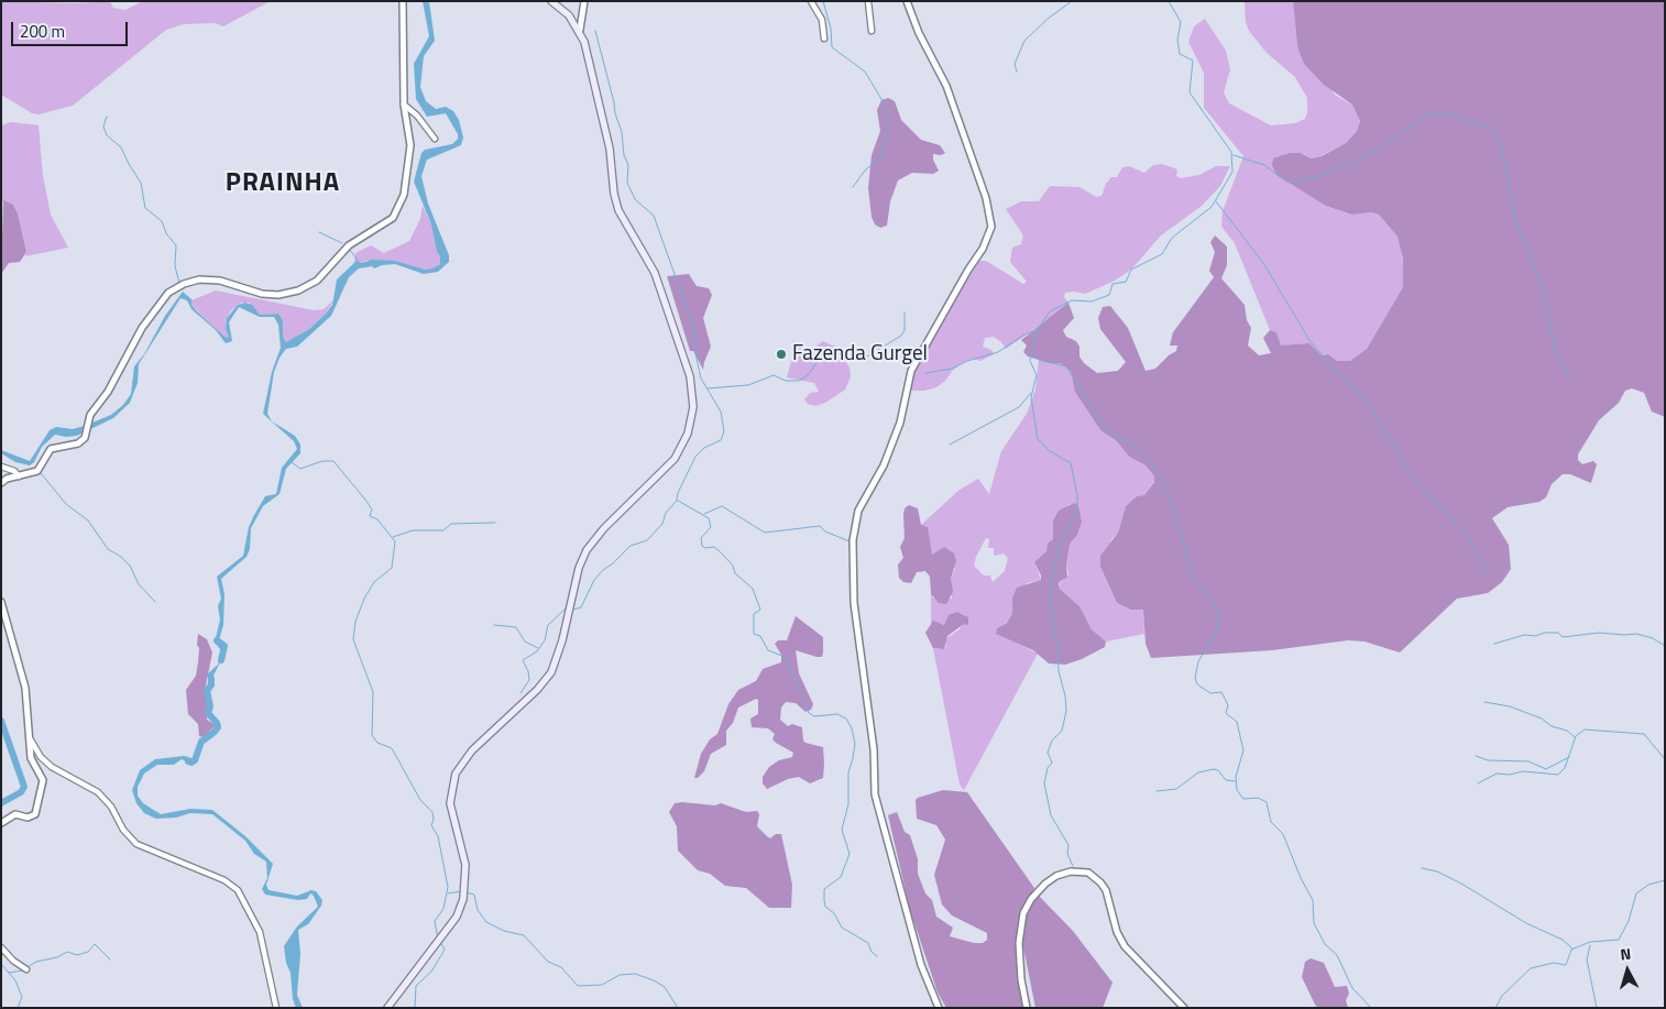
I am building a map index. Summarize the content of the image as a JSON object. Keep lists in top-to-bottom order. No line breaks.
{"districts":["PRAINHA"],"places":["Fazenda Gurgel"],"scale_bar":"200 m","north":"top"}
